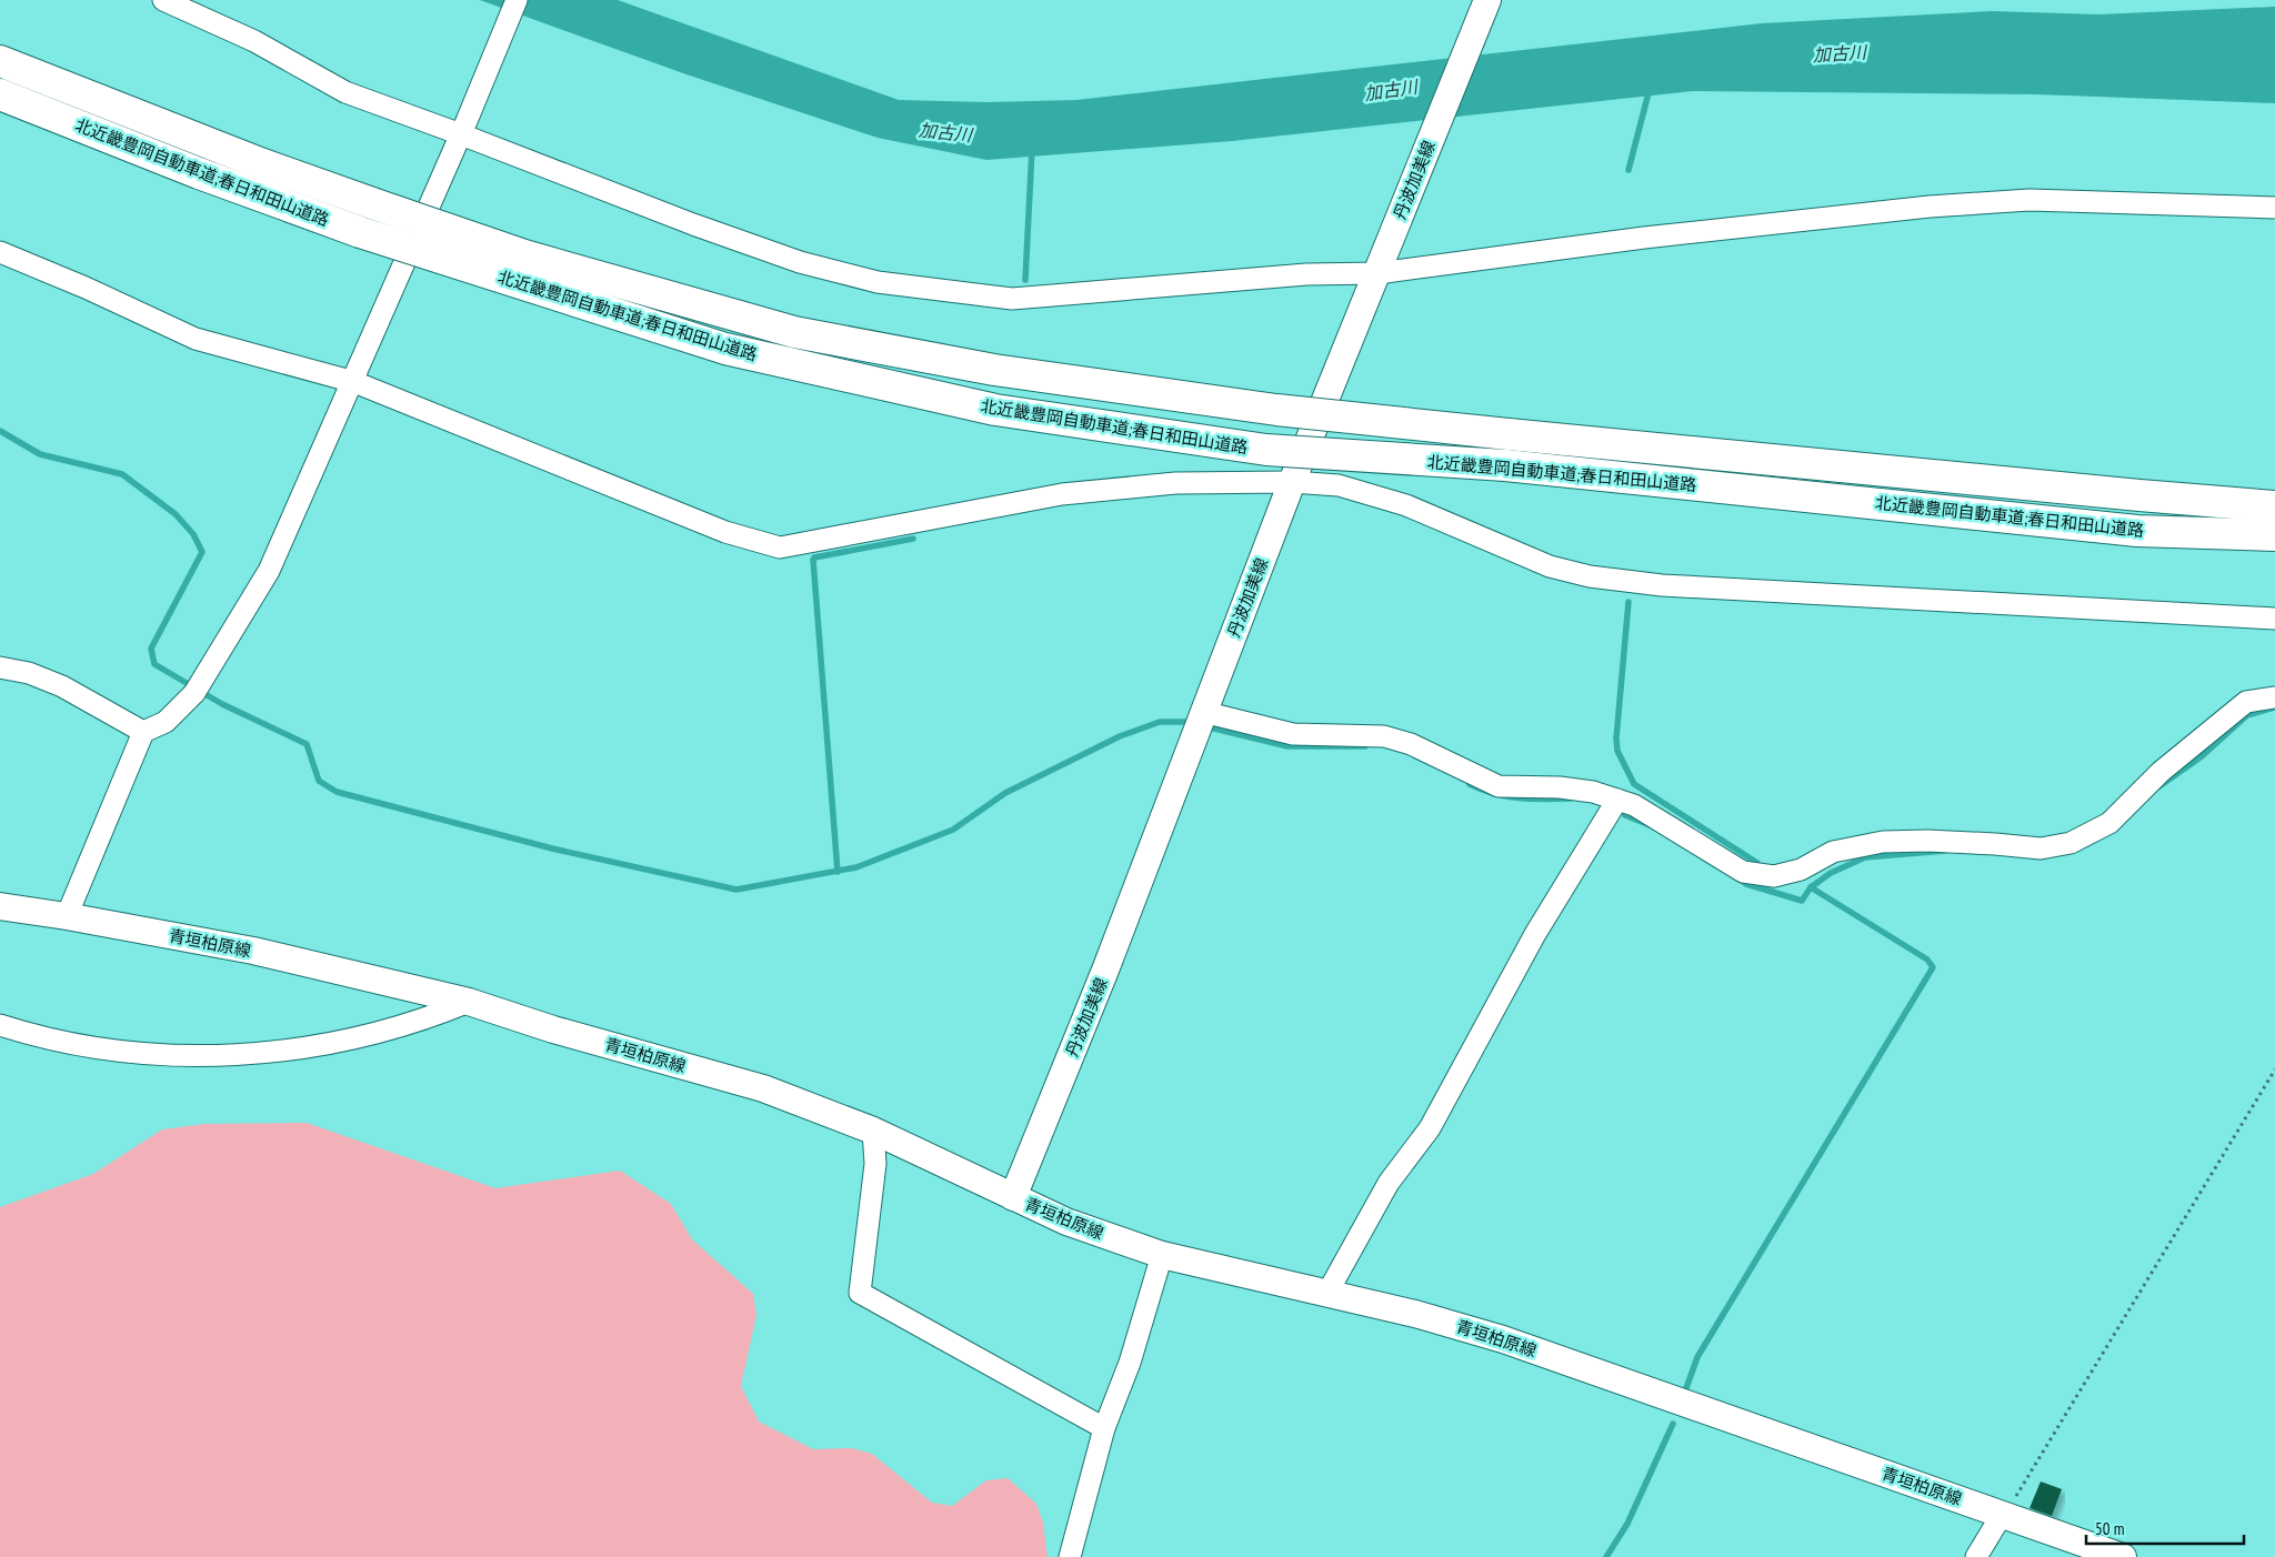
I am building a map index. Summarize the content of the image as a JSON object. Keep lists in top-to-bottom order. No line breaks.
{"streets":{"highway":["北近畿豊岡自動車道;春日和田山道路"],"main road":["丹波加美線","青垣柏原線"]},"crossings":[["丹波加美線","青垣柏原線"]],"water":["加古川"],"scale_bar":"50 m"}
